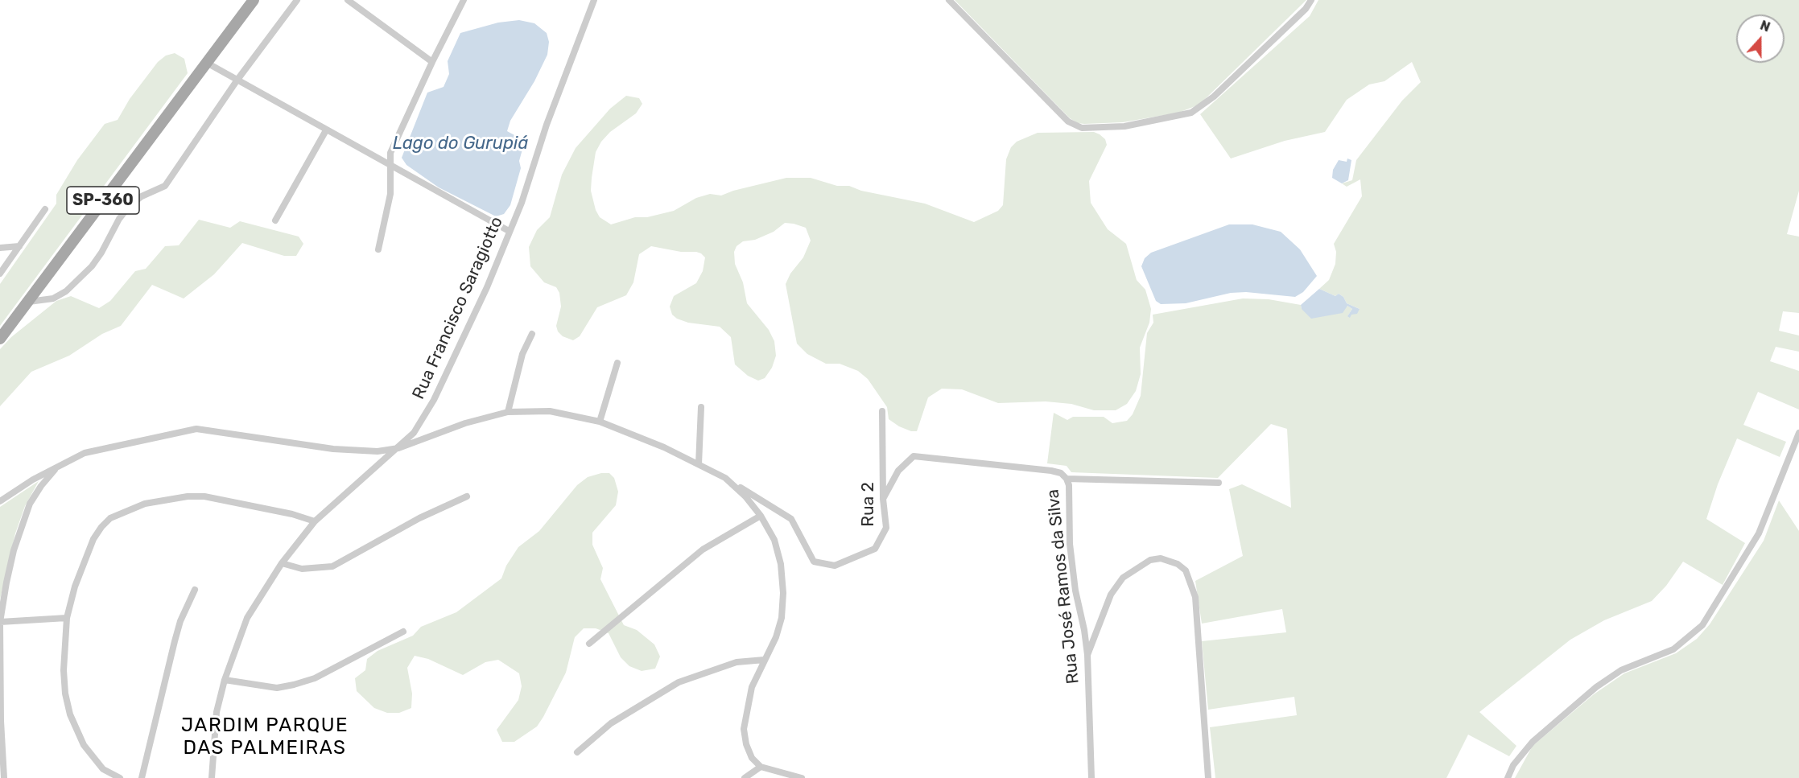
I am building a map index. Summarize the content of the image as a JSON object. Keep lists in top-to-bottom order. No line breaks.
{"streets":{"main road":["SP-360"],"street":["Rua Francisco Saragiotto","Rua 2","Rua José Ramos da Silva"]},"districts":["JARDIM PARQUE DAS PALMEIRAS"],"water":["Lago do Gurupiá"],"north":"top"}
